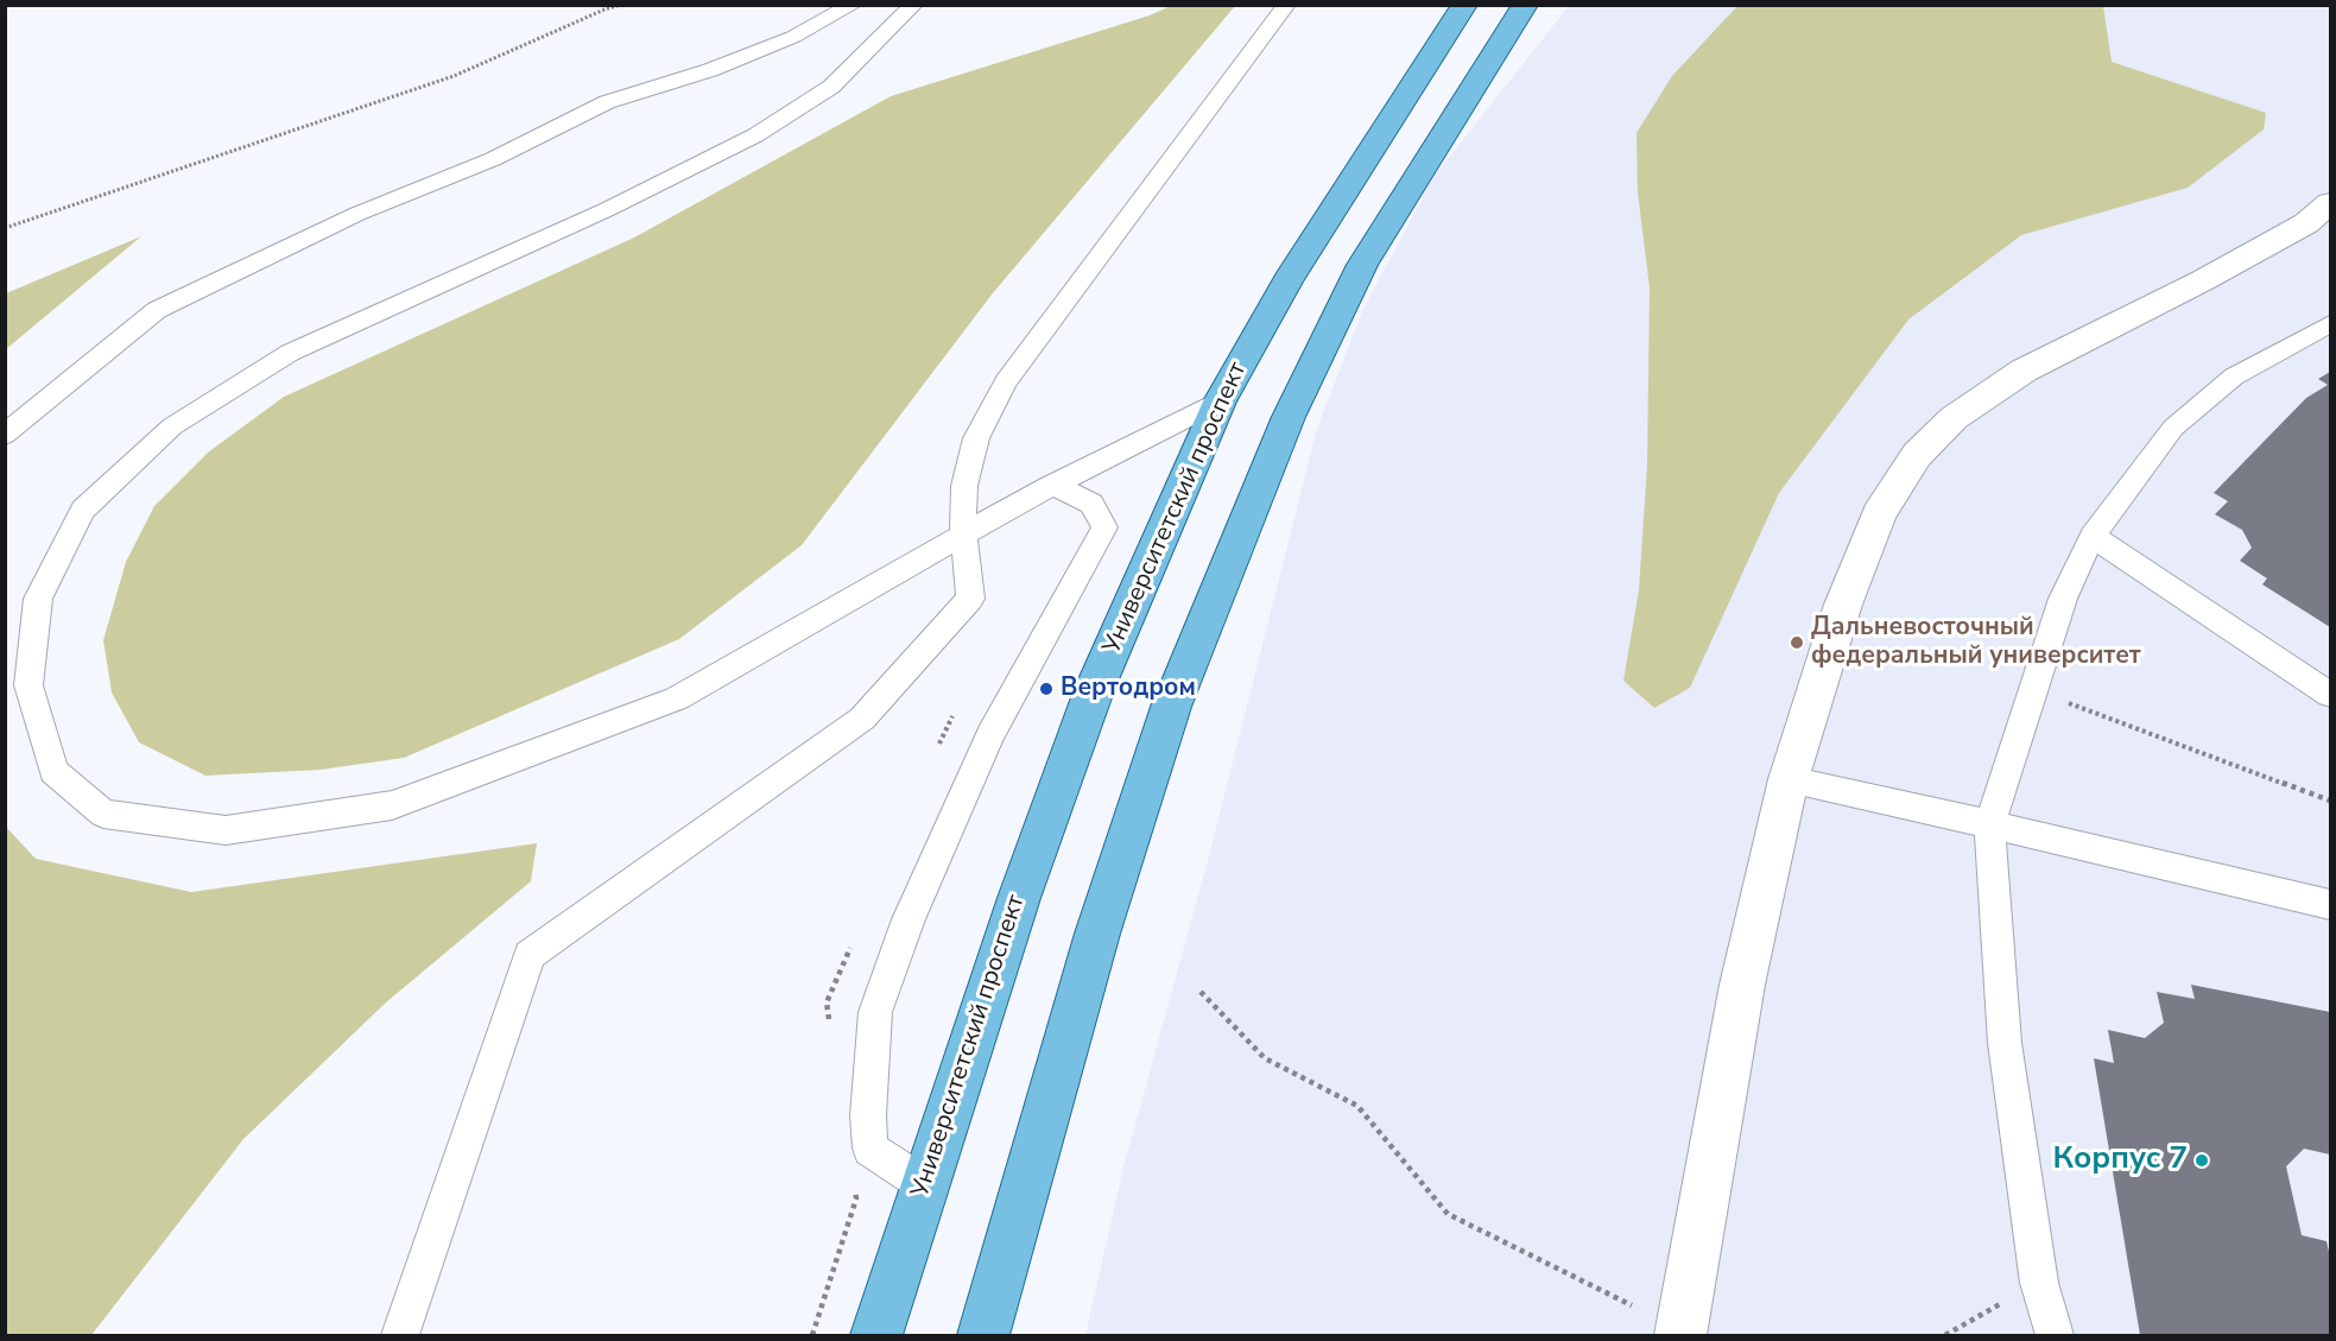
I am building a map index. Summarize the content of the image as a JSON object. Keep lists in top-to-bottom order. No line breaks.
{"streets":{"main road":["Университетский проспект"]},"places":["Дальневосточный федеральный университет","Вертодром","Корпус 7"]}
